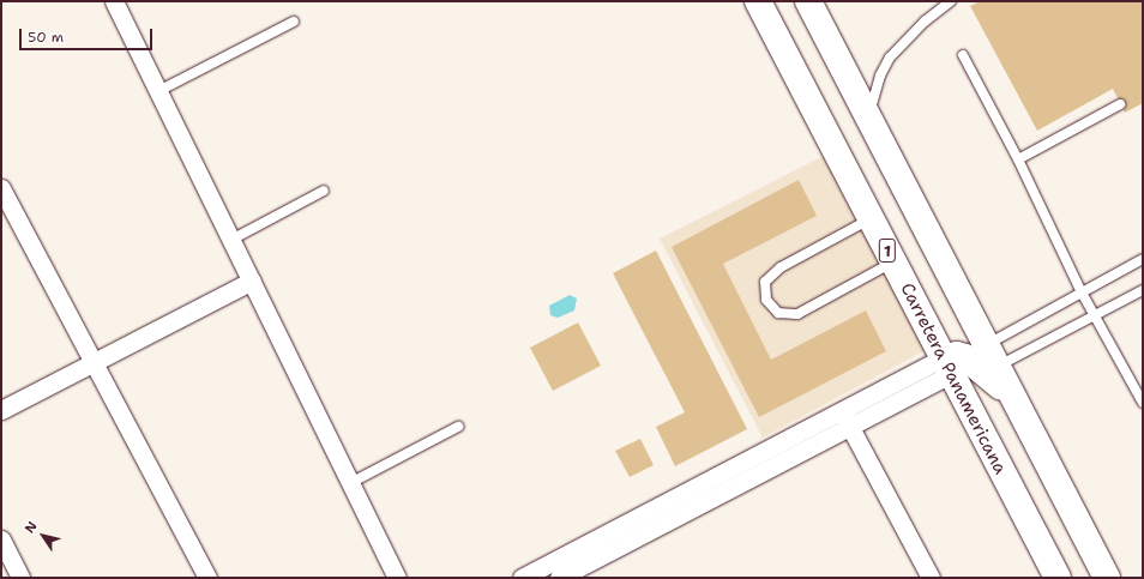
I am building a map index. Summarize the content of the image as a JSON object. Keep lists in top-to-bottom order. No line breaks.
{"streets":{"highway":["1","Carretera Panamericana"]},"scale_bar":"50 m","north":"top left"}
